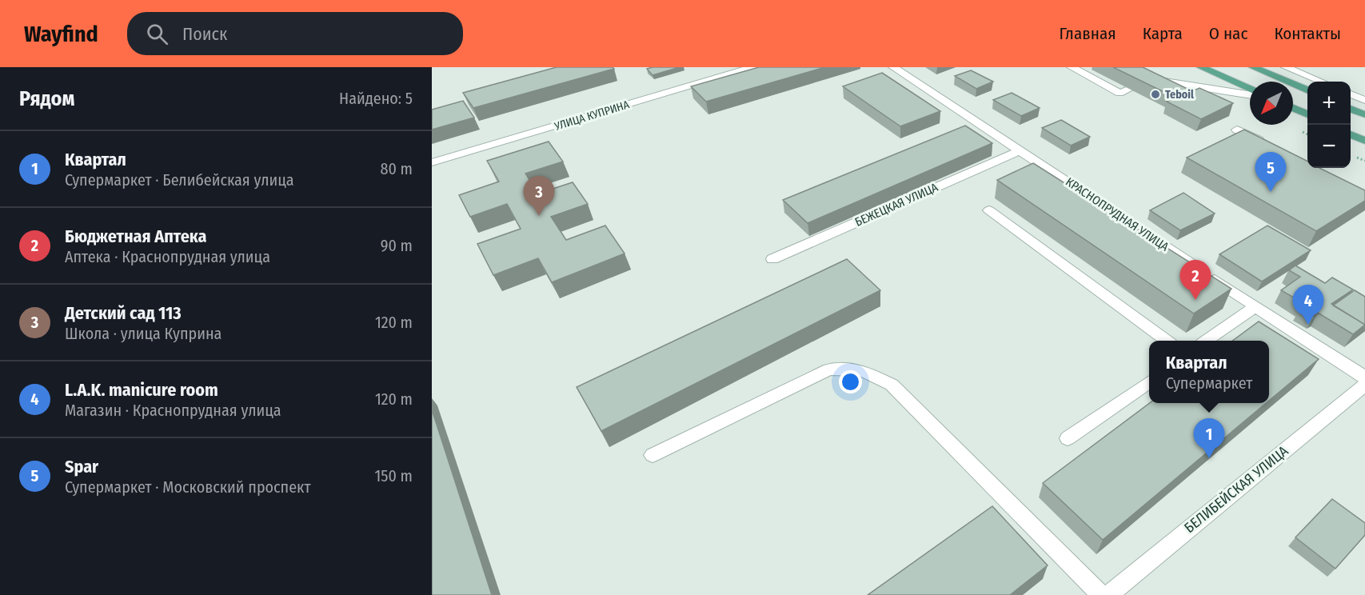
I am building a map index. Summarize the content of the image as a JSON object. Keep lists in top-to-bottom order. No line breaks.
{"streets":{"street":["УЛИЦА КУПРИНА","БЕЖЕЦКАЯ УЛИЦА","КРАСНОПРУДНАЯ УЛИЦА","БЕЛИБЕЙСКАЯ УЛИЦА"]},"crossings":[["БЕЖЕЦКАЯ УЛИЦА","КРАСНОПРУДНАЯ УЛИЦА"]],"places":["Teboil"],"north":"bottom left","page":{"header":"Wayfind","search":"Поиск","nav":["Главная","Карта","О нас","Контакты"],"heading":["Рядом","Найдено: 5"],"map_buttons":["+","−"],"list":[{"mark":"1","name":"Квартал","note":"Супермаркет · Белибейская улица","value":"80 m"},{"mark":"2","name":"Бюджетная Аптека","note":"Аптека · Краснопрудная улица","value":"90 m"},{"mark":"3","name":"Детский сад 113","note":"Школа · улица Куприна","value":"120 m"},{"mark":"4","name":"L.A.K. manicure room","note":"Магазин · Краснопрудная улица","value":"120 m"},{"mark":"5","name":"Spar","note":"Супермаркет · Московский проспект","value":"150 m"}],"pins":["5","3","2","4","1"],"popup":["Квартал","Супермаркет"]}}
